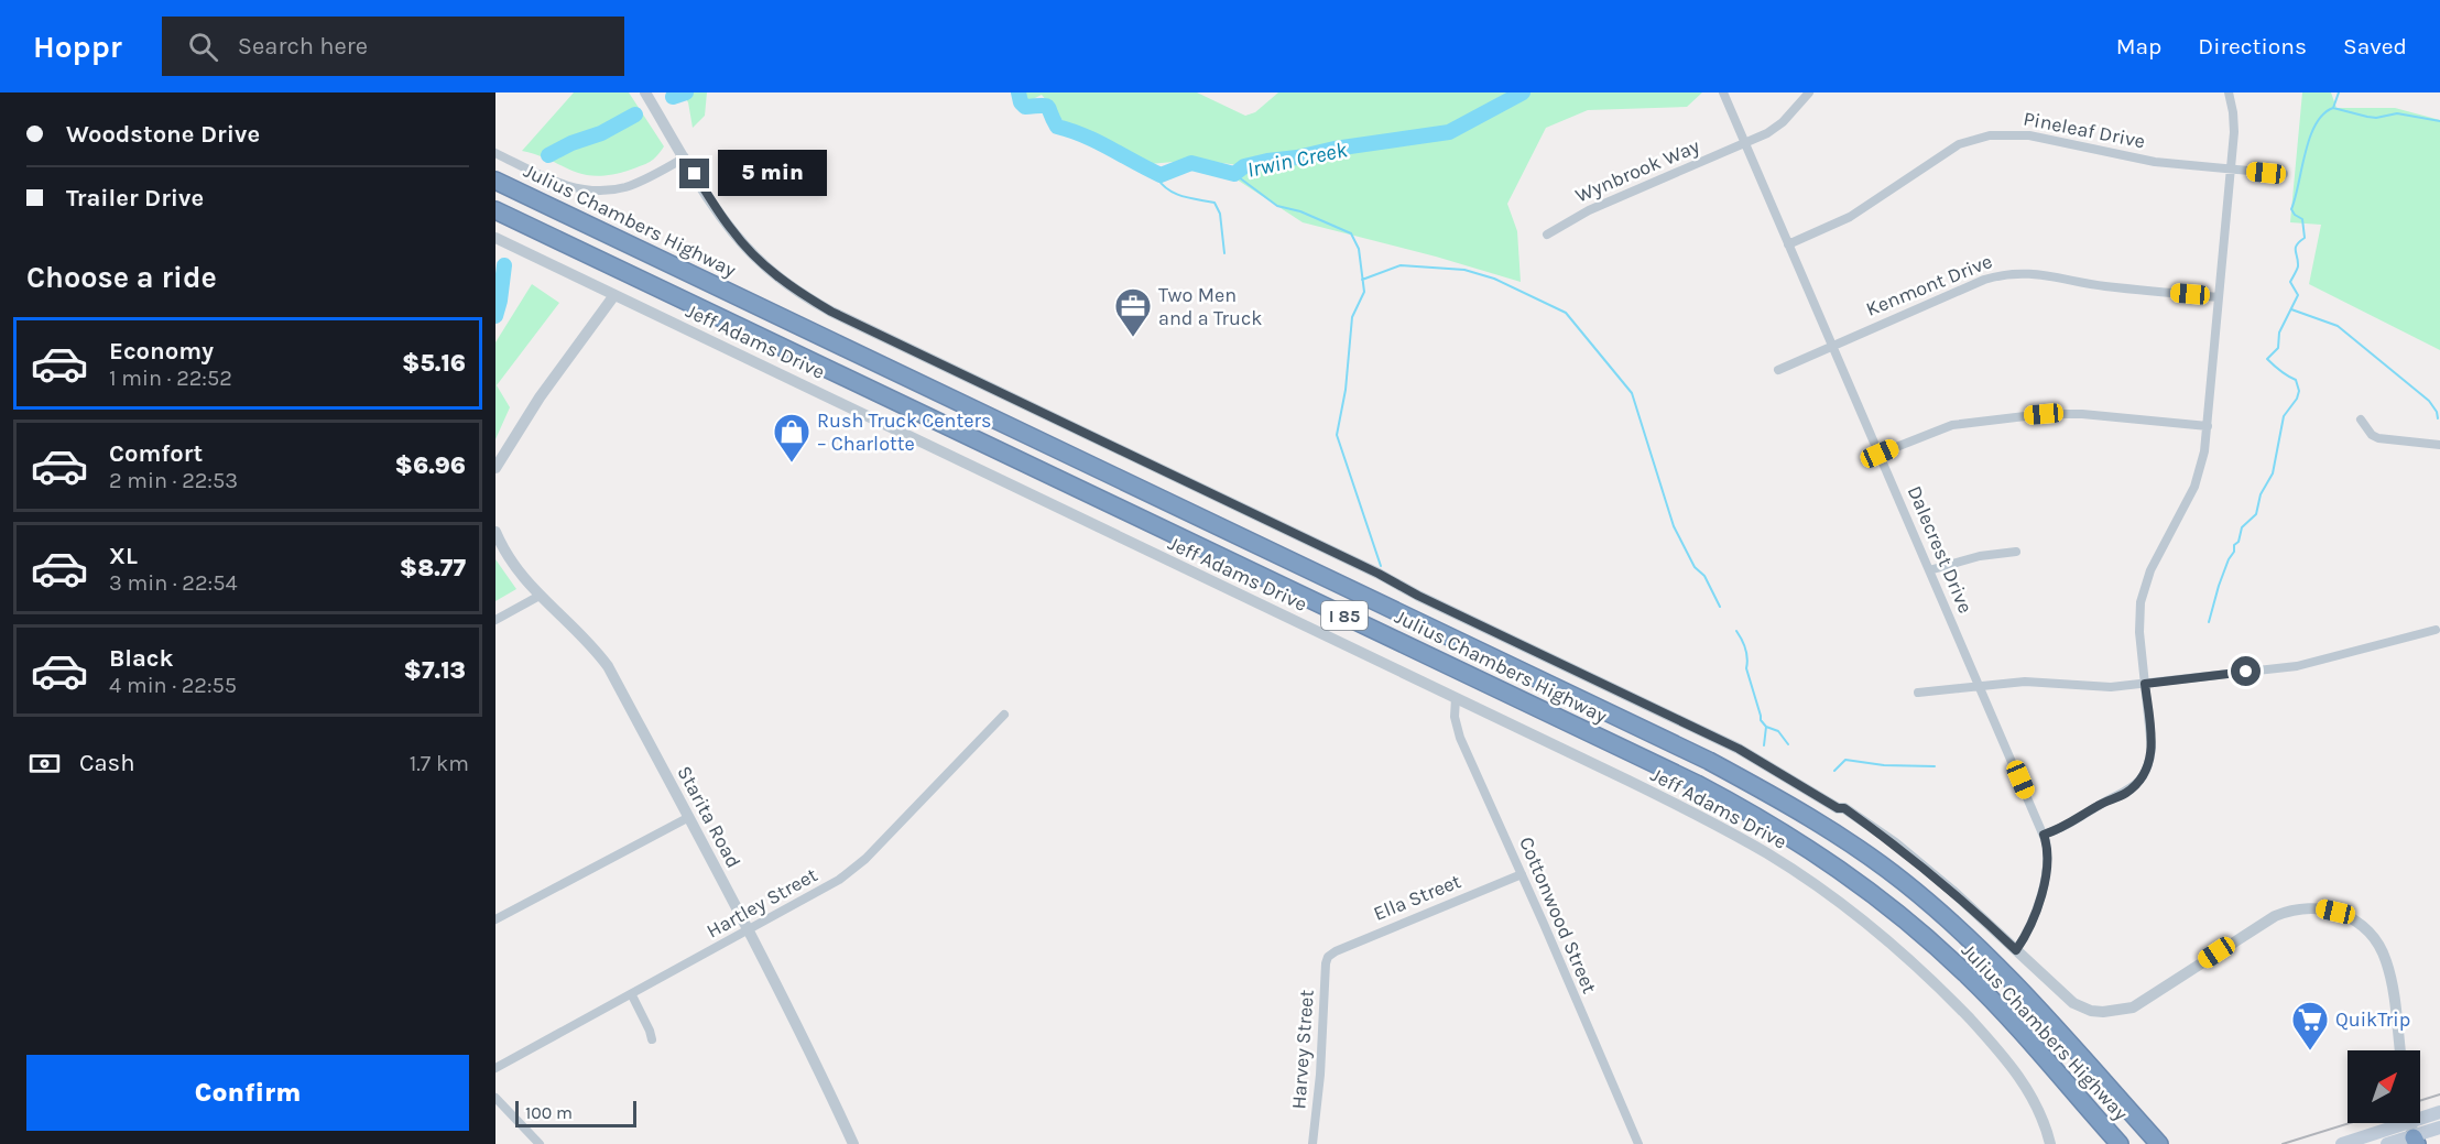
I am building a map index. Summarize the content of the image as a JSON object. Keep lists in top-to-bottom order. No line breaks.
{"streets":{"highway":["Julius Chambers Highway","I 85"],"street":["Pineleaf Drive","Wynbrook Way","Kenmont Drive","Jeff Adams Drive","Dalecrest Drive","Starita Road","Ella Street","Hartley Street","Cottonwood Street","Harvey Street"]},"crossings":[["Pineleaf Drive","Dalecrest Drive"],["Wynbrook Way","Dalecrest Drive"],["Kenmont Drive","Dalecrest Drive"],["Jeff Adams Drive","Cottonwood Street"],["Starita Road","Hartley Street"],["Ella Street","Cottonwood Street"],["Ella Street","Harvey Street"]],"water":["Irwin Creek"],"places":{"office":["Two Men and a Truck"],"shop":["Rush Truck Centers – Charlotte"],"supermarket":["QuikTrip"]},"scale_bar":"100 m","north":"top right","page":{"header":"Hoppr","search":"Search here","nav":["Map","Directions","Saved"],"banner":["Woodstone Drive","Trailer Drive"],"bubble":"5 min","heading":"Choose a ride","list":[{"name":"Economy","note":"1 min · 22:52","value":"$5.16"},{"name":"Comfort","note":"2 min · 22:53","value":"$6.96"},{"name":"XL","note":"3 min · 22:54","value":"$8.77"},{"name":"Black","note":"4 min · 22:55","value":"$7.13"}],"pay":["Cash","1.7 km"],"buttons":"Confirm","scale":"100 m"}}
